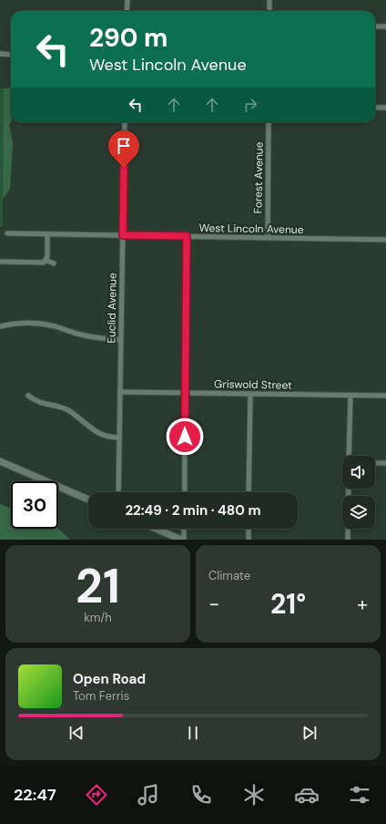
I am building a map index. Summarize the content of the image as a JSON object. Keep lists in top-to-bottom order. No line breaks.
{"streets":{"street":["Forest Avenue","West Lincoln Avenue","Euclid Avenue","Griswold Street"]},"crossings":[["Forest Avenue","West Lincoln Avenue"],["West Lincoln Avenue","Euclid Avenue"],["Euclid Avenue","Griswold Street"]],"page":{"turn":["290 m","West Lincoln Avenue"],"limit":"30","trip":"22:49 · 2 min · 480 m","tile":[["21","km/h"],"Climate"],"heat":["−","21°","+"],"song":["Open Road","Tom Ferris"],"tabs":"22:47"}}
